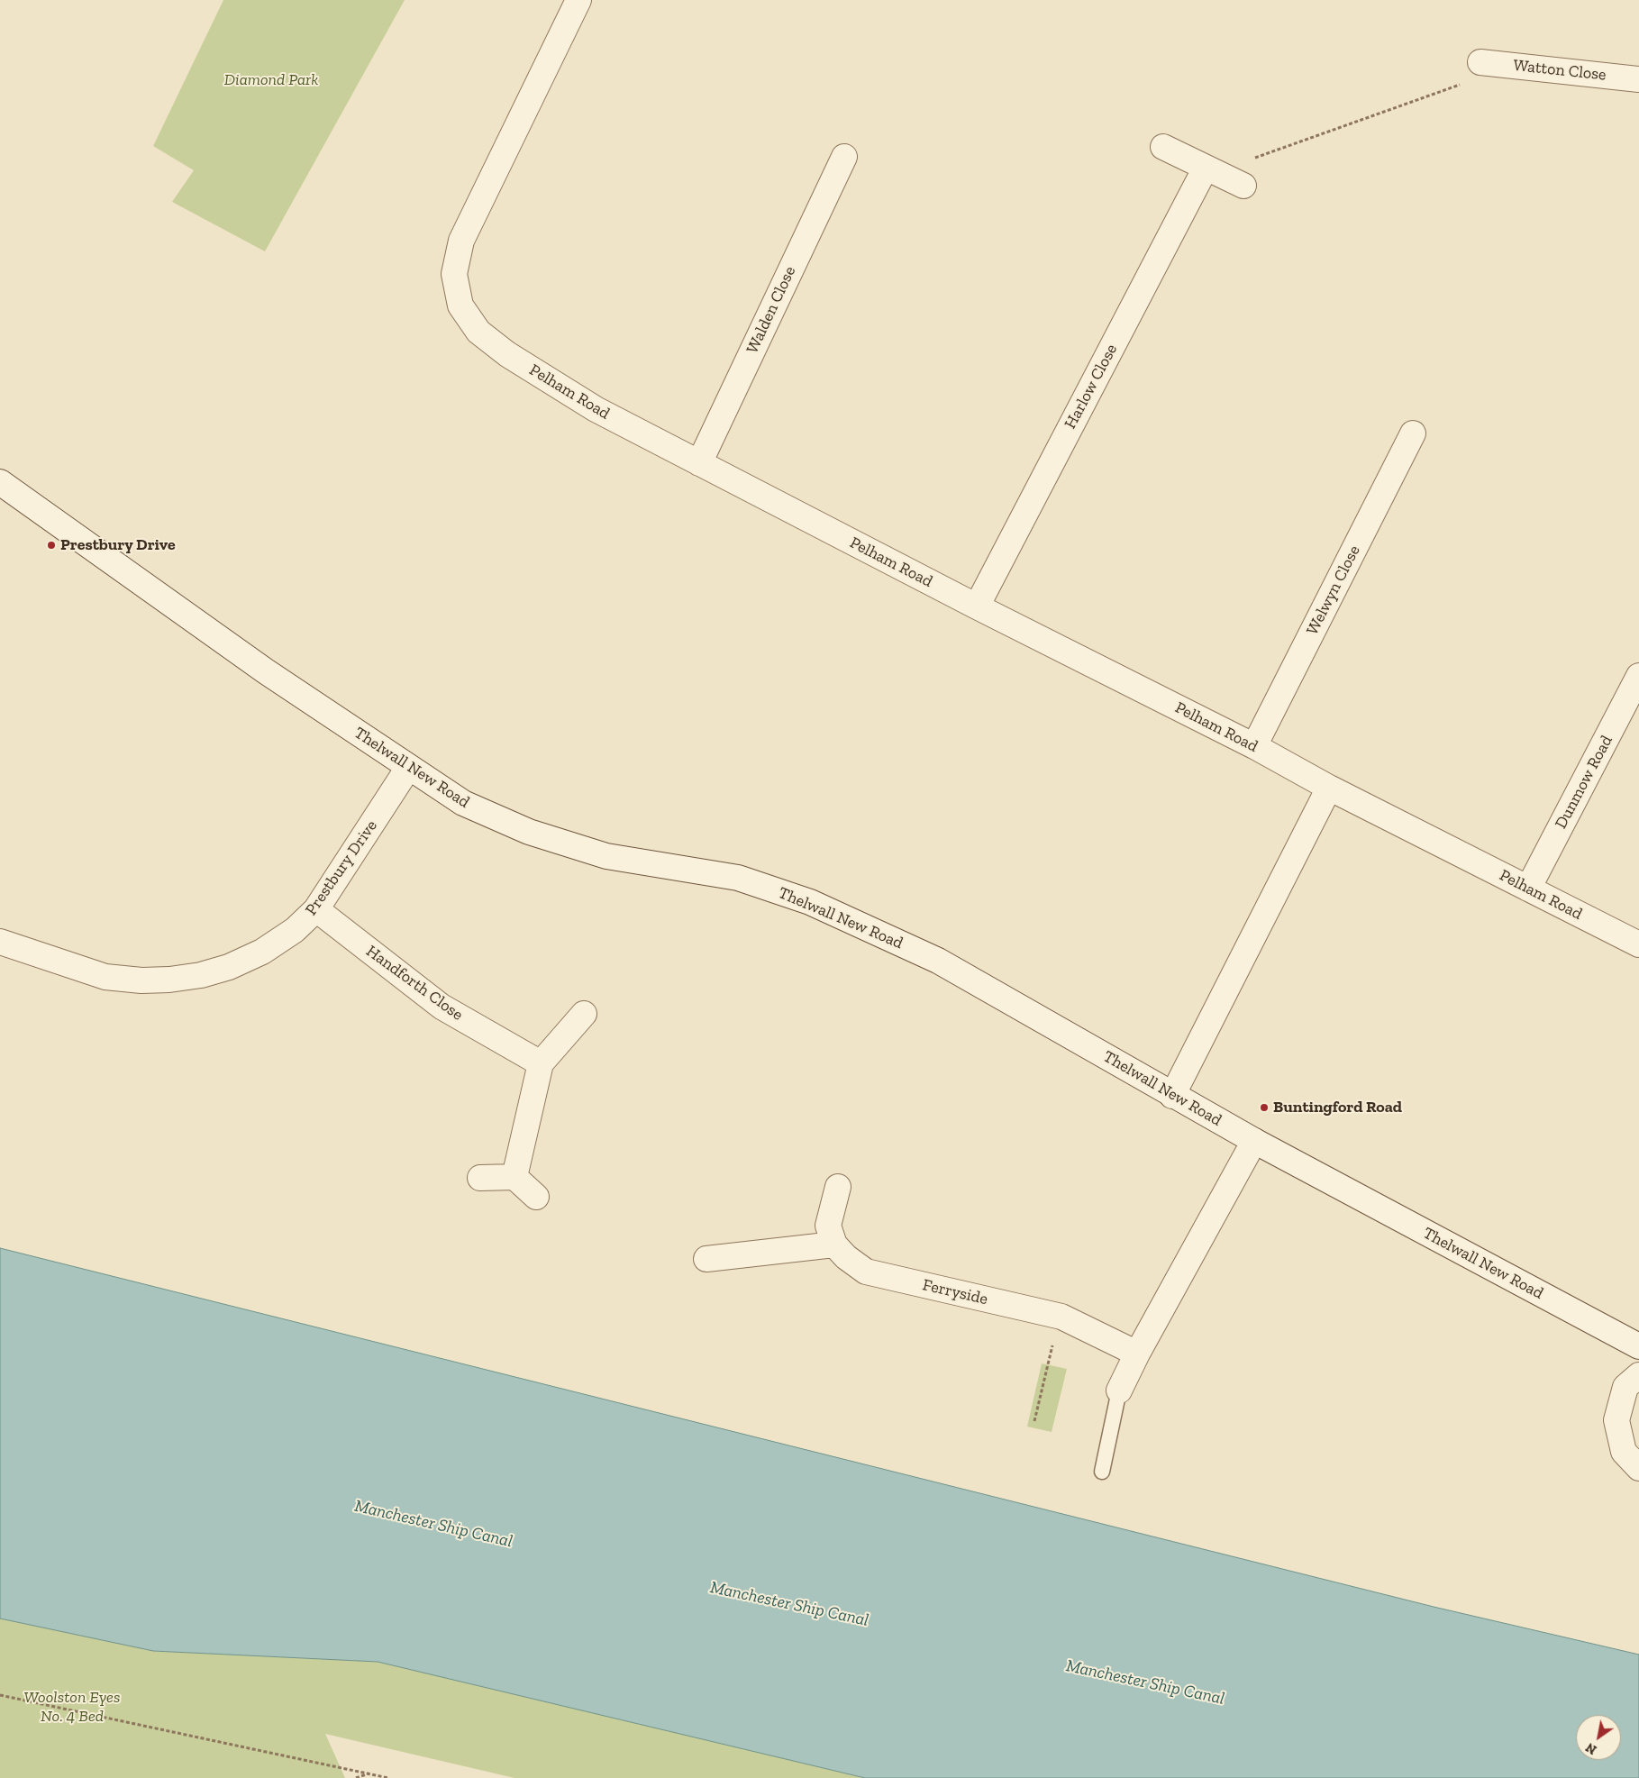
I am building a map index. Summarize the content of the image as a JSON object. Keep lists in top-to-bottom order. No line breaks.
{"streets":{"street":["Watton Close","Walden Close","Harlow Close","Pelham Road","Welwyn Close","Thelwall New Road","Dunmow Road","Prestbury Drive","Handforth Close","Ferryside"]},"crossings":[["Walden Close","Pelham Road"],["Harlow Close","Pelham Road"],["Pelham Road","Welwyn Close"],["Pelham Road","Dunmow Road"],["Thelwall New Road","Prestbury Drive"],["Prestbury Drive","Handforth Close"]],"water":["Manchester Ship Canal"],"parks":["Diamond Park","Woolston Eyes No. 4 Bed"],"places":["Prestbury Drive","Buntingford Road"],"north":"bottom left"}
